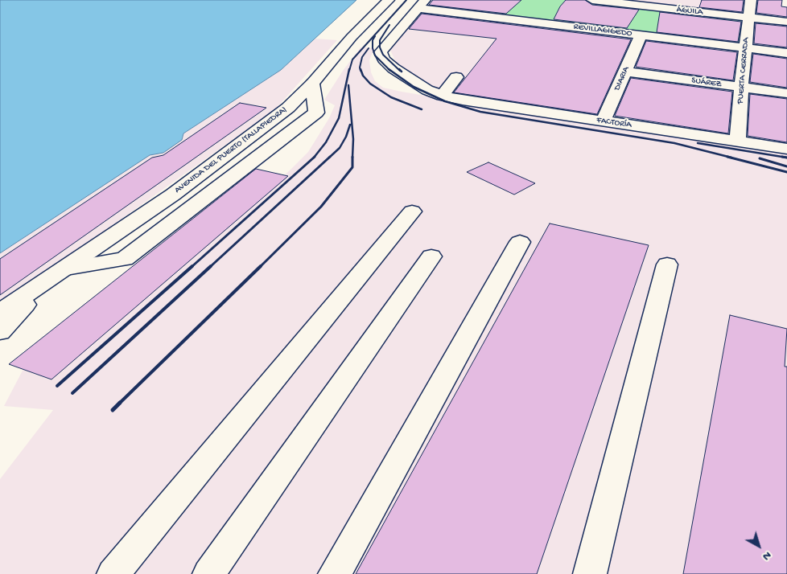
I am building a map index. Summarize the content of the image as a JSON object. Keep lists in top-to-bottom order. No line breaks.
{"streets":{"street":["ÁGUILA","REVILLAGIGEDO","PUERTA CERRADA","DIARIA","SUÁREZ","FACTORÍA","AVENIDA DEL PUERTO (TALLAPIEDRA)"]},"crossings":[["ÁGUILA","PUERTA CERRADA"],["REVILLAGIGEDO","PUERTA CERRADA"],["REVILLAGIGEDO","DIARIA"],["REVILLAGIGEDO","FACTORÍA"],["PUERTA CERRADA","SUÁREZ"],["PUERTA CERRADA","FACTORÍA"],["DIARIA","SUÁREZ"],["DIARIA","FACTORÍA"]],"north":"bottom right"}
